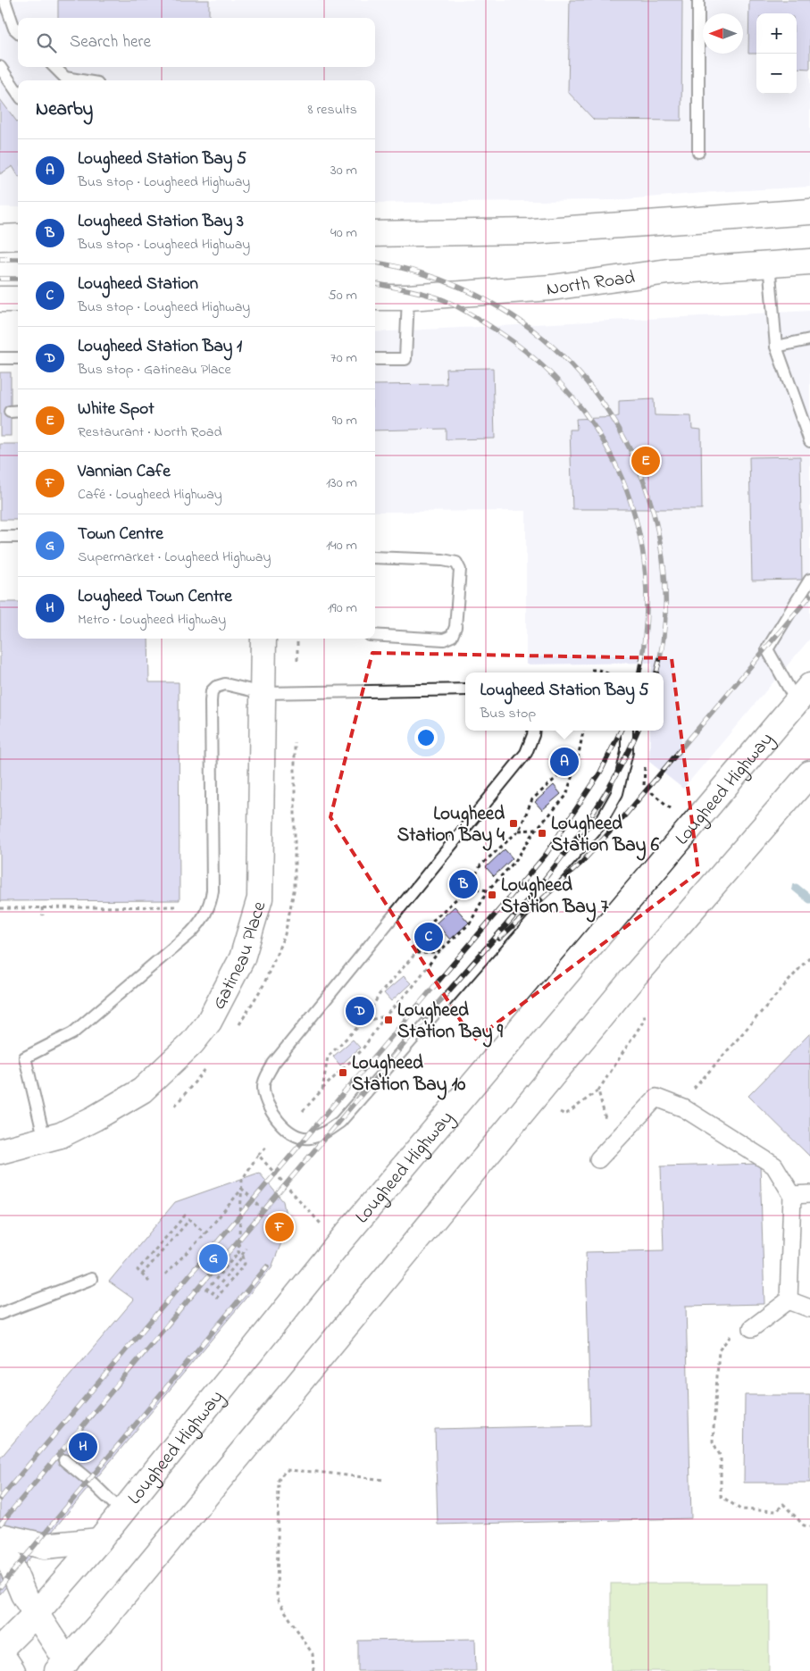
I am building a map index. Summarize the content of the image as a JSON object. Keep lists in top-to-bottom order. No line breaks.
{"streets":{"main road":["North Road","Lougheed Highway","Gatineau Place"]},"places":{"transit":["Lougheed Station Bay 4","Lougheed Station Bay 6","Lougheed Station Bay 7","Lougheed Station Bay 9","Lougheed Station Bay 10"]},"north":"left","page":{"map_buttons":["+","−"],"search":"Search here","heading":["Nearby","8 results"],"list":[{"mark":"A","name":"Lougheed Station Bay 5","note":"Bus stop · Lougheed Highway","value":"30 m"},{"mark":"B","name":"Lougheed Station Bay 3","note":"Bus stop · Lougheed Highway","value":"40 m"},{"mark":"C","name":"Lougheed Station","note":"Bus stop · Lougheed Highway","value":"50 m"},{"mark":"D","name":"Lougheed Station Bay 1","note":"Bus stop · Gatineau Place","value":"70 m"},{"mark":"E","name":"White Spot","note":"Restaurant · North Road","value":"90 m"},{"mark":"F","name":"Vannian Cafe","note":"Café · Lougheed Highway","value":"130 m"},{"mark":"G","name":"Town Centre","note":"Supermarket · Lougheed Highway","value":"140 m"},{"mark":"H","name":"Lougheed Town Centre","note":"Metro · Lougheed Highway","value":"190 m"}],"pins":["E","A","B","C","D","F","G","H"],"popup":["Lougheed Station Bay 5","Bus stop"]}}
